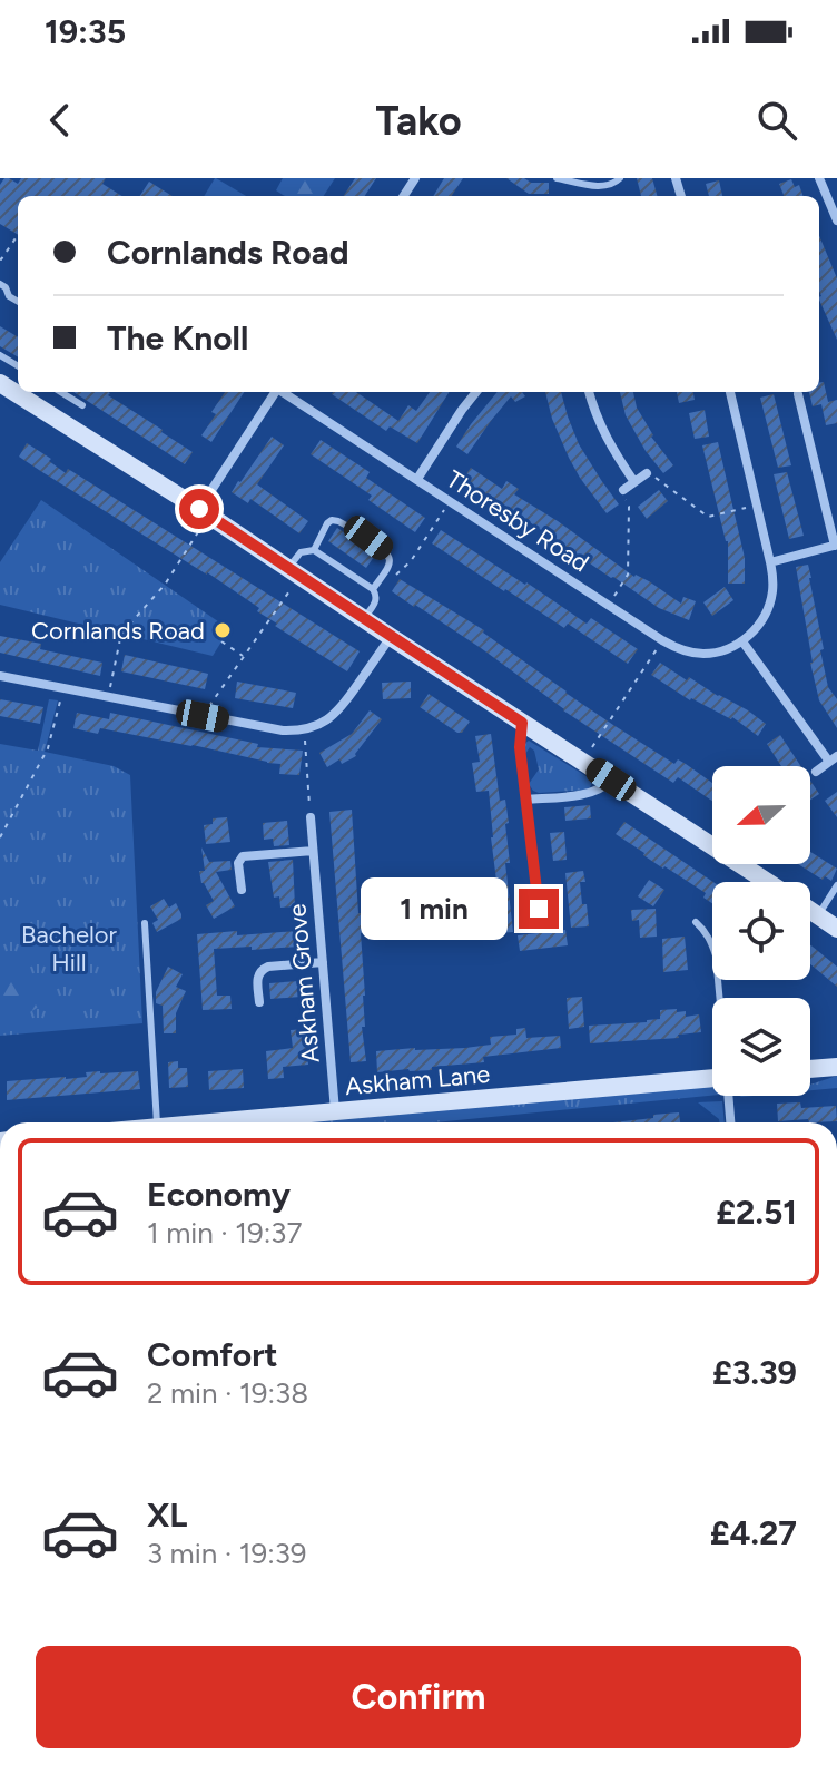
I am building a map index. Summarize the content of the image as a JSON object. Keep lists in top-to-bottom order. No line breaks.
{"streets":{"street":["Thoresby Road","Askham Grove","Askham Lane"]},"crossings":[["Askham Grove","Askham Lane"]],"parks":["Bachelor Hill"],"places":["Cornlands Road"],"north":"left","page":{"status":"19:35","header":"Tako","banner":["Cornlands Road","The Knoll"],"bubble":"1 min","list":[{"name":"Economy","note":"1 min · 19:37","value":"£2.51"},{"name":"Comfort","note":"2 min · 19:38","value":"£3.39"},{"name":"XL","note":"3 min · 19:39","value":"£4.27"}],"buttons":"Confirm"}}
